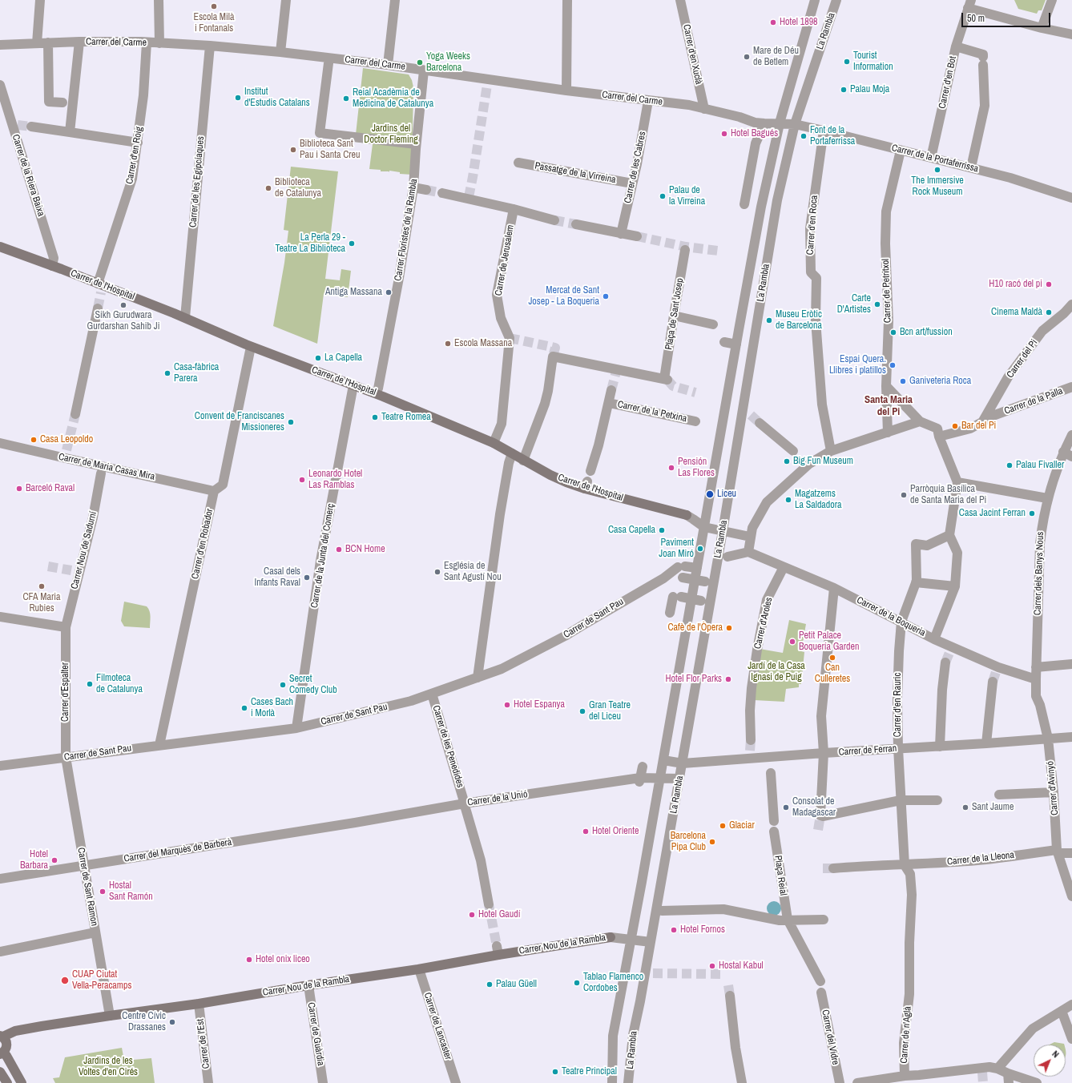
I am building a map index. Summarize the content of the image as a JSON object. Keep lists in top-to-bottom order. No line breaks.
{"streets":{"street":["La Rambla","Carrer del Carme","Carrer d'en Xuclà","Carrer d'en Bot","Carrer d'en Roig","Carrer de la Portaferrissa","Carrer de les Cabres","Passatge de la Virreina","Carrer de la Riera Baixa","Carrer de les Egipcíaques","Carrer d'en Roca","Carrer Floristes de la Rambla","Carrer de Jerusalem","Carrer de l'Hospital","Carrer de Petritxol","Plaça de Sant Josep","Carrer del Pi","Carrer de la Palla","Carrer de la Petxina","Carrer de Maria Casas Mira","Carrer d'en Robador","Carrer Nou de Sadurní","Carrer de la Junta del Comerç","Carrer dels Banys Nous","Carrer de la Boqueria","Carrer de Sant Pau","Carrer d'Aroles","Carrer d'Espalter","Carrer d'en Rauric","Carrer de les Penedides","Carrer de Ferran","Carrer d'Avinyó","Carrer de la Unió","Carrer del Marquès de Barberà","Carrer de la Lleona","Plaça Reial","Carrer de Sant Ramon","Carrer Nou de la Rambla","Carrer de Lancaster","Carrer de Guàrdia","Carrer de n'Aglà","Carrer del Vidre","Carrer de l'Est"]},"crossings":[["La Rambla","Carrer del Carme"],["La Rambla","Carrer de la Portaferrissa"],["La Rambla","Carrer de l'Hospital"],["La Rambla","Carrer de Sant Pau"],["La Rambla","Carrer de Ferran"],["La Rambla","Carrer de la Unió"],["La Rambla","Carrer Nou de la Rambla"],["Carrer del Carme","Carrer d'en Xuclà"],["Carrer del Carme","Carrer d'en Roig"],["Carrer del Carme","Carrer de la Portaferrissa"],["Carrer del Carme","Carrer de les Cabres"],["Carrer del Carme","Carrer de les Egipcíaques"],["Carrer del Carme","Carrer Floristes de la Rambla"],["Carrer d'en Bot","Carrer de la Portaferrissa"],["Carrer d'en Roig","Carrer de l'Hospital"],["Carrer de la Portaferrissa","Carrer d'en Roca"],["Carrer de la Portaferrissa","Carrer de Petritxol"],["Carrer de les Cabres","Passatge de la Virreina"],["Carrer de la Riera Baixa","Carrer de l'Hospital"],["Carrer de les Egipcíaques","Carrer de l'Hospital"],["Carrer de Jerusalem","Carrer de l'Hospital"],["Carrer de l'Hospital","Plaça de Sant Josep"],["Carrer de l'Hospital","Carrer d'en Robador"],["Carrer de l'Hospital","Carrer de la Junta del Comerç"],["Carrer del Pi","Carrer de la Palla"],["Carrer de Maria Casas Mira","Carrer d'en Robador"],["Carrer d'en Robador","Carrer de Sant Pau"],["Carrer Nou de Sadurní","Carrer d'Espalter"],["Carrer de la Junta del Comerç","Carrer de Sant Pau"],["Carrer dels Banys Nous","Carrer de la Boqueria"],["Carrer dels Banys Nous","Carrer d'Avinyó"],["Carrer de la Boqueria","Carrer d'Aroles"],["Carrer de la Boqueria","Carrer d'en Rauric"],["Carrer de la Boqueria","Carrer d'Avinyó"],["Carrer de Sant Pau","Carrer d'Espalter"],["Carrer de Sant Pau","Carrer de les Penedides"],["Carrer de Sant Pau","Carrer de Sant Ramon"],["Carrer d'Espalter","Carrer de Sant Ramon"],["Carrer d'en Rauric","Carrer de Ferran"],["Carrer d'en Rauric","Carrer de la Lleona"],["Carrer d'en Rauric","Carrer de n'Aglà"],["Carrer de Ferran","Carrer d'Avinyó"],["Carrer d'Avinyó","Carrer de la Lleona"],["Carrer de la Unió","Carrer del Marquès de Barberà"],["Carrer del Marquès de Barberà","Carrer de Sant Ramon"],["Carrer de la Lleona","Carrer de n'Aglà"],["Carrer de Sant Ramon","Carrer Nou de la Rambla"],["Carrer Nou de la Rambla","Carrer de Lancaster"],["Carrer Nou de la Rambla","Carrer de Guàrdia"],["Carrer Nou de la Rambla","Carrer de l'Est"]],"districts":["Santa Maria del Pi"],"parks":["Jardins del Doctor Fleming","Jardí de la Casa Ignasi de Puig","Jardins de les Voltes d'en Cirés"],"places":["Escola Milà i Fontanals","Hotel 1898","Mare de Déu de Betlem","Tourist Information","Yoga Weeks Barcelona","Palau Moja","Institut d'Estudis Catalans","Reial Acadèmia de Medicina de Catalunya","Hotel Bagués","Font de la Portaferrissa","Biblioteca Sant Pau i Santa Creu","The Immersive Rock Museum","Biblioteca de Catalunya","Palau de la Virreina","La Perla 29 - Teatre La Biblioteca","H10 racó del pi","Antiga Massana","Mercat de Sant Josep - La Boqueria","Carte D'Artistes","Sikh Gurudwara Gurdarshan Sahib Ji","Cinema Maldà","Museu Eròtic de Barcelona","Bcn art/fussion","Escola Massana","La Capella","Espai Quera. Llibres i platillos","Casa-fàbrica Parera","Ganiveteria Roca","Teatre Romea","Convent de Franciscanes Missioneres","Bar del Pi","Casa Leopoldo","Big Fun Museum","Palau Fivaller","Pensión Las Flores","Leonardo Hotel Las Ramblas","Barceló Raval","Liceu","Parròquia Basílica de Santa Maria del Pi","Magatzems La Saldadora","Casa Jacint Ferran","Casa Capella","Paviment Joan Miró","BCN Home","Església de Sant Agustí Nou","Casal dels Infants Raval","CFA Maria Rubies","Cafè de l'Òpera","Petit Palace Boquería Garden","Can Culleretes","Hotel Flor Parks","Filmoteca de Catalunya","Secret Comedy Club","Hotel Espanya","Cases Bach i Morlà","Gran Teatre del Liceu","Consolat de Madagascar","Sant Jaume","Glaciar","Hotel Oriente","Barcelona Pipa Club","Hotel Barbara","Hostal Sant Ramón","Hotel Gaudí","Hotel Fornos","Hotel onix liceo","Hostal Kabul","CUAP Ciutat Vella-Peracamps","Tablao Flamenco Cordobes","Palau Güell","Centre Cívic Drassanes","Teatre Principal"],"scale_bar":"50 m","north":"top right"}
